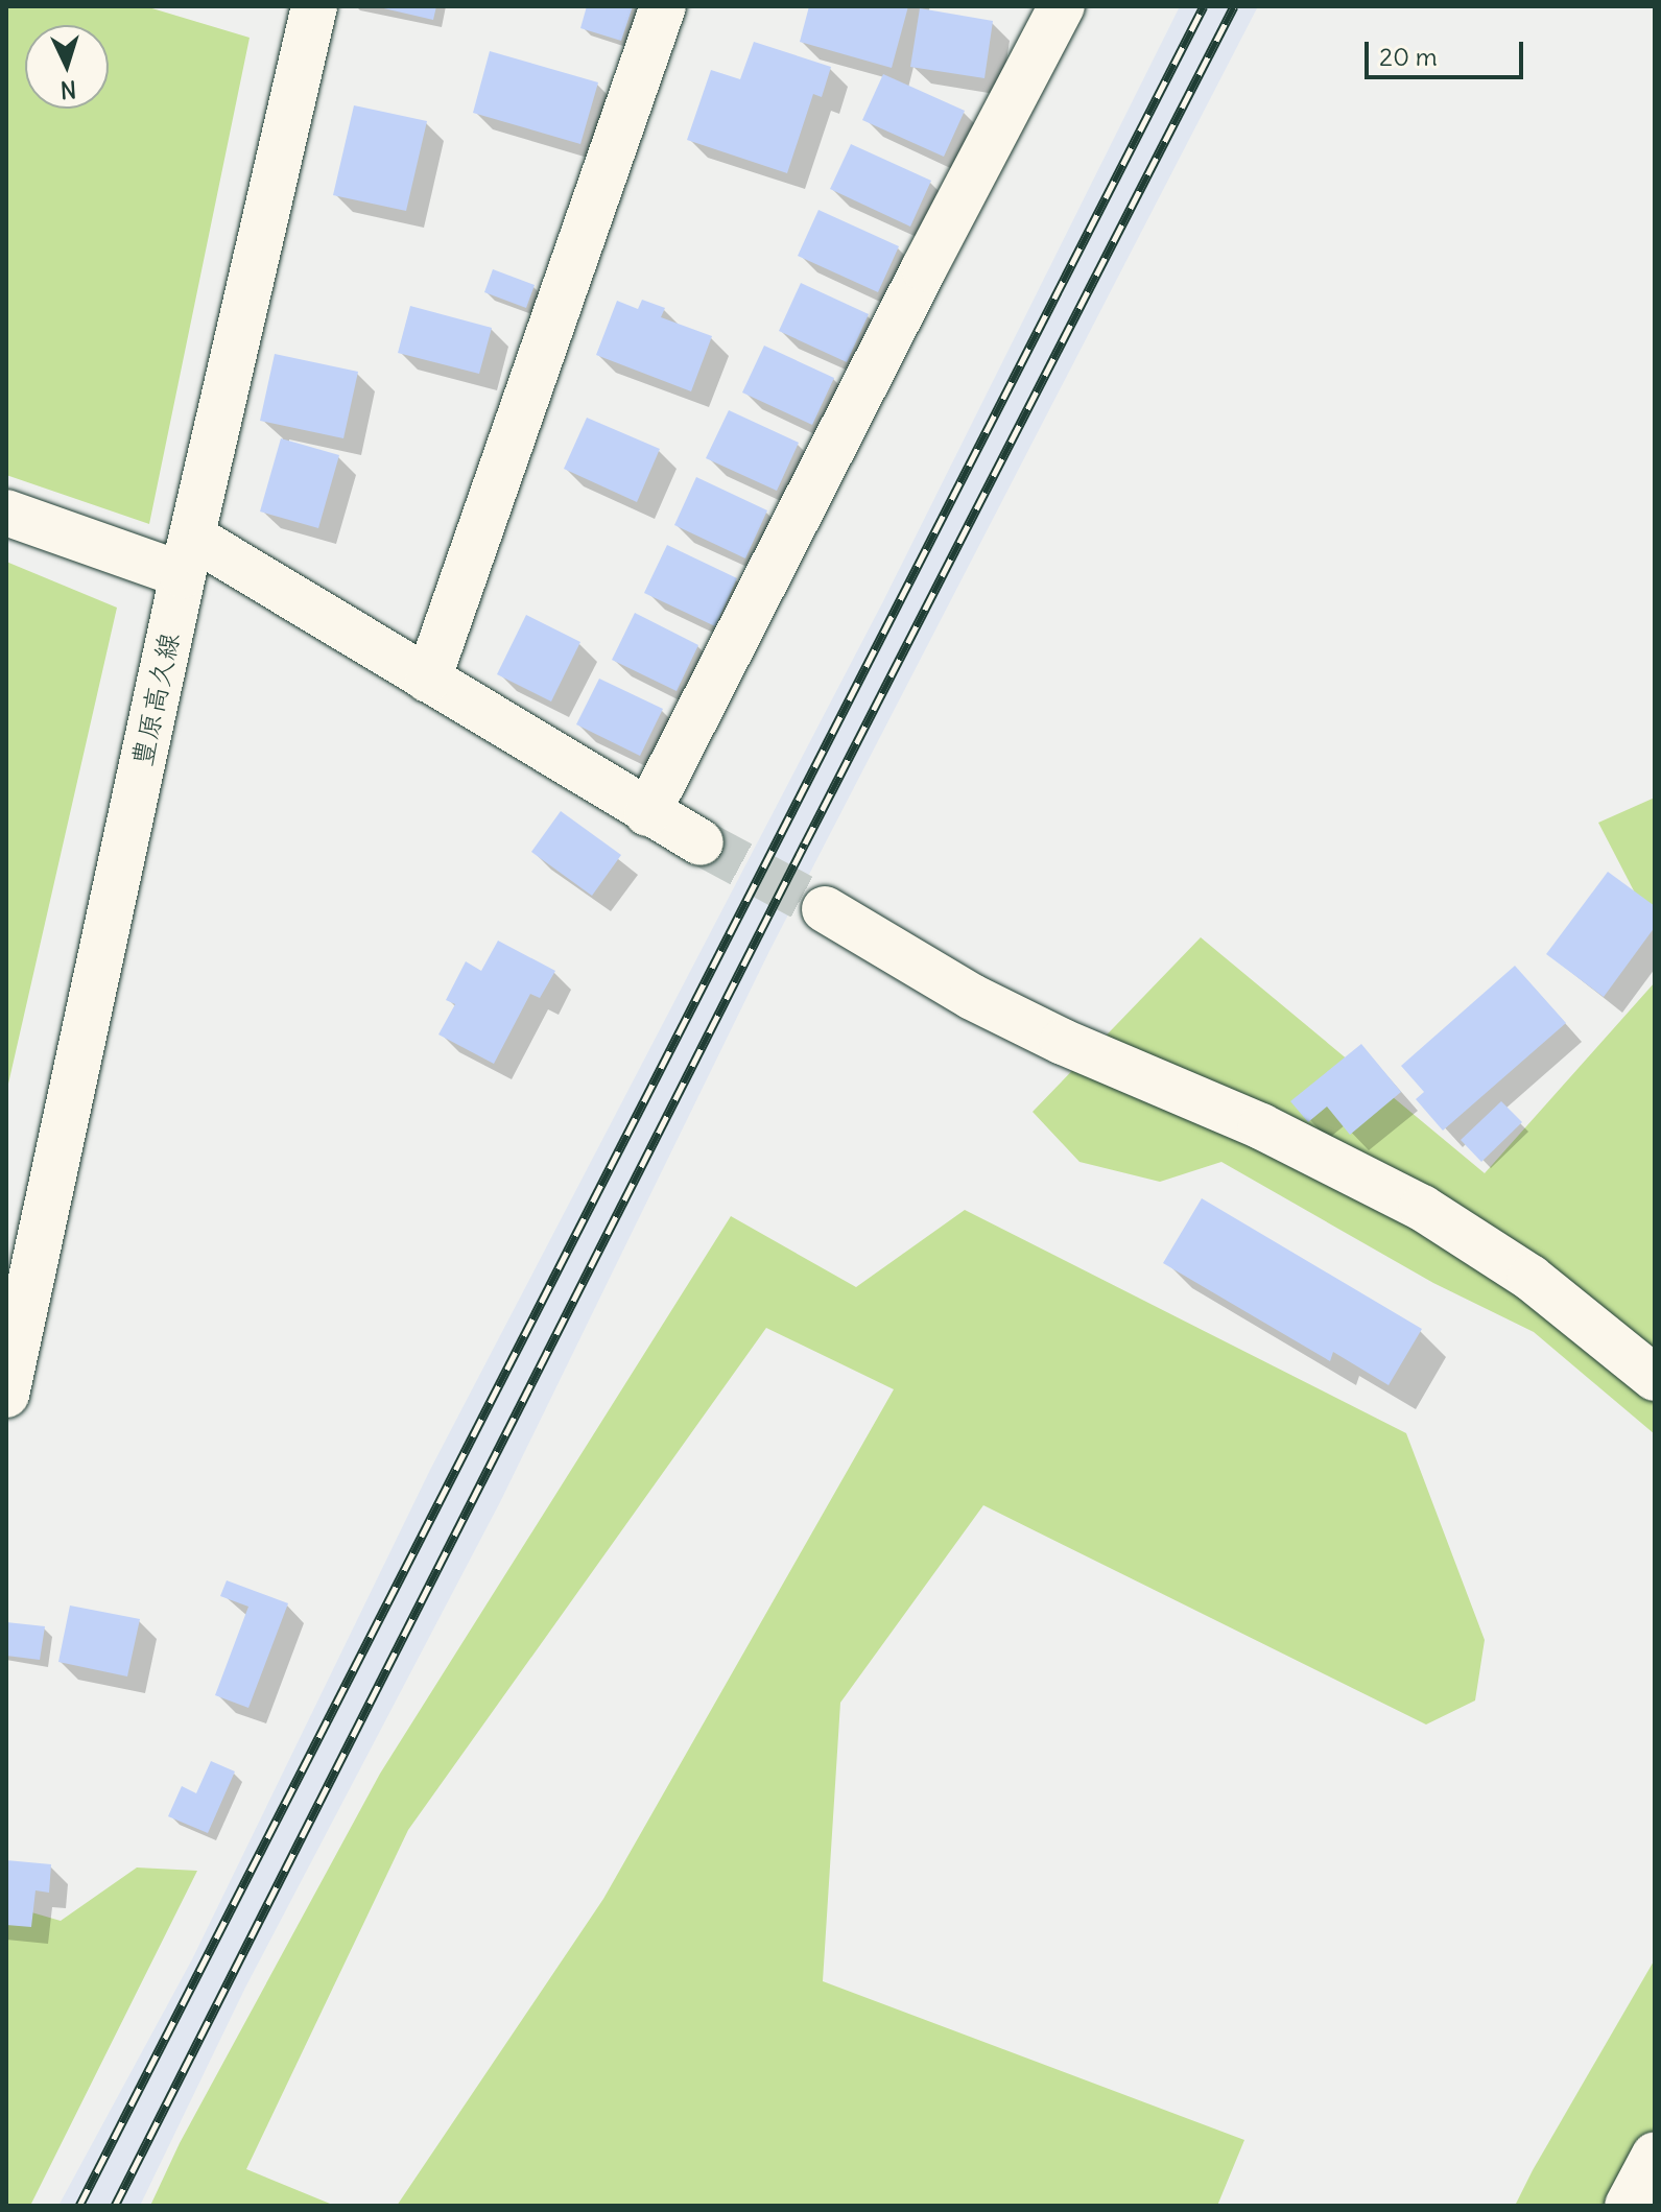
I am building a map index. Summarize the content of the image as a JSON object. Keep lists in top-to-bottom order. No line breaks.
{"streets":{"street":["豊原高久線"]},"scale_bar":"20 m","north":"bottom"}
